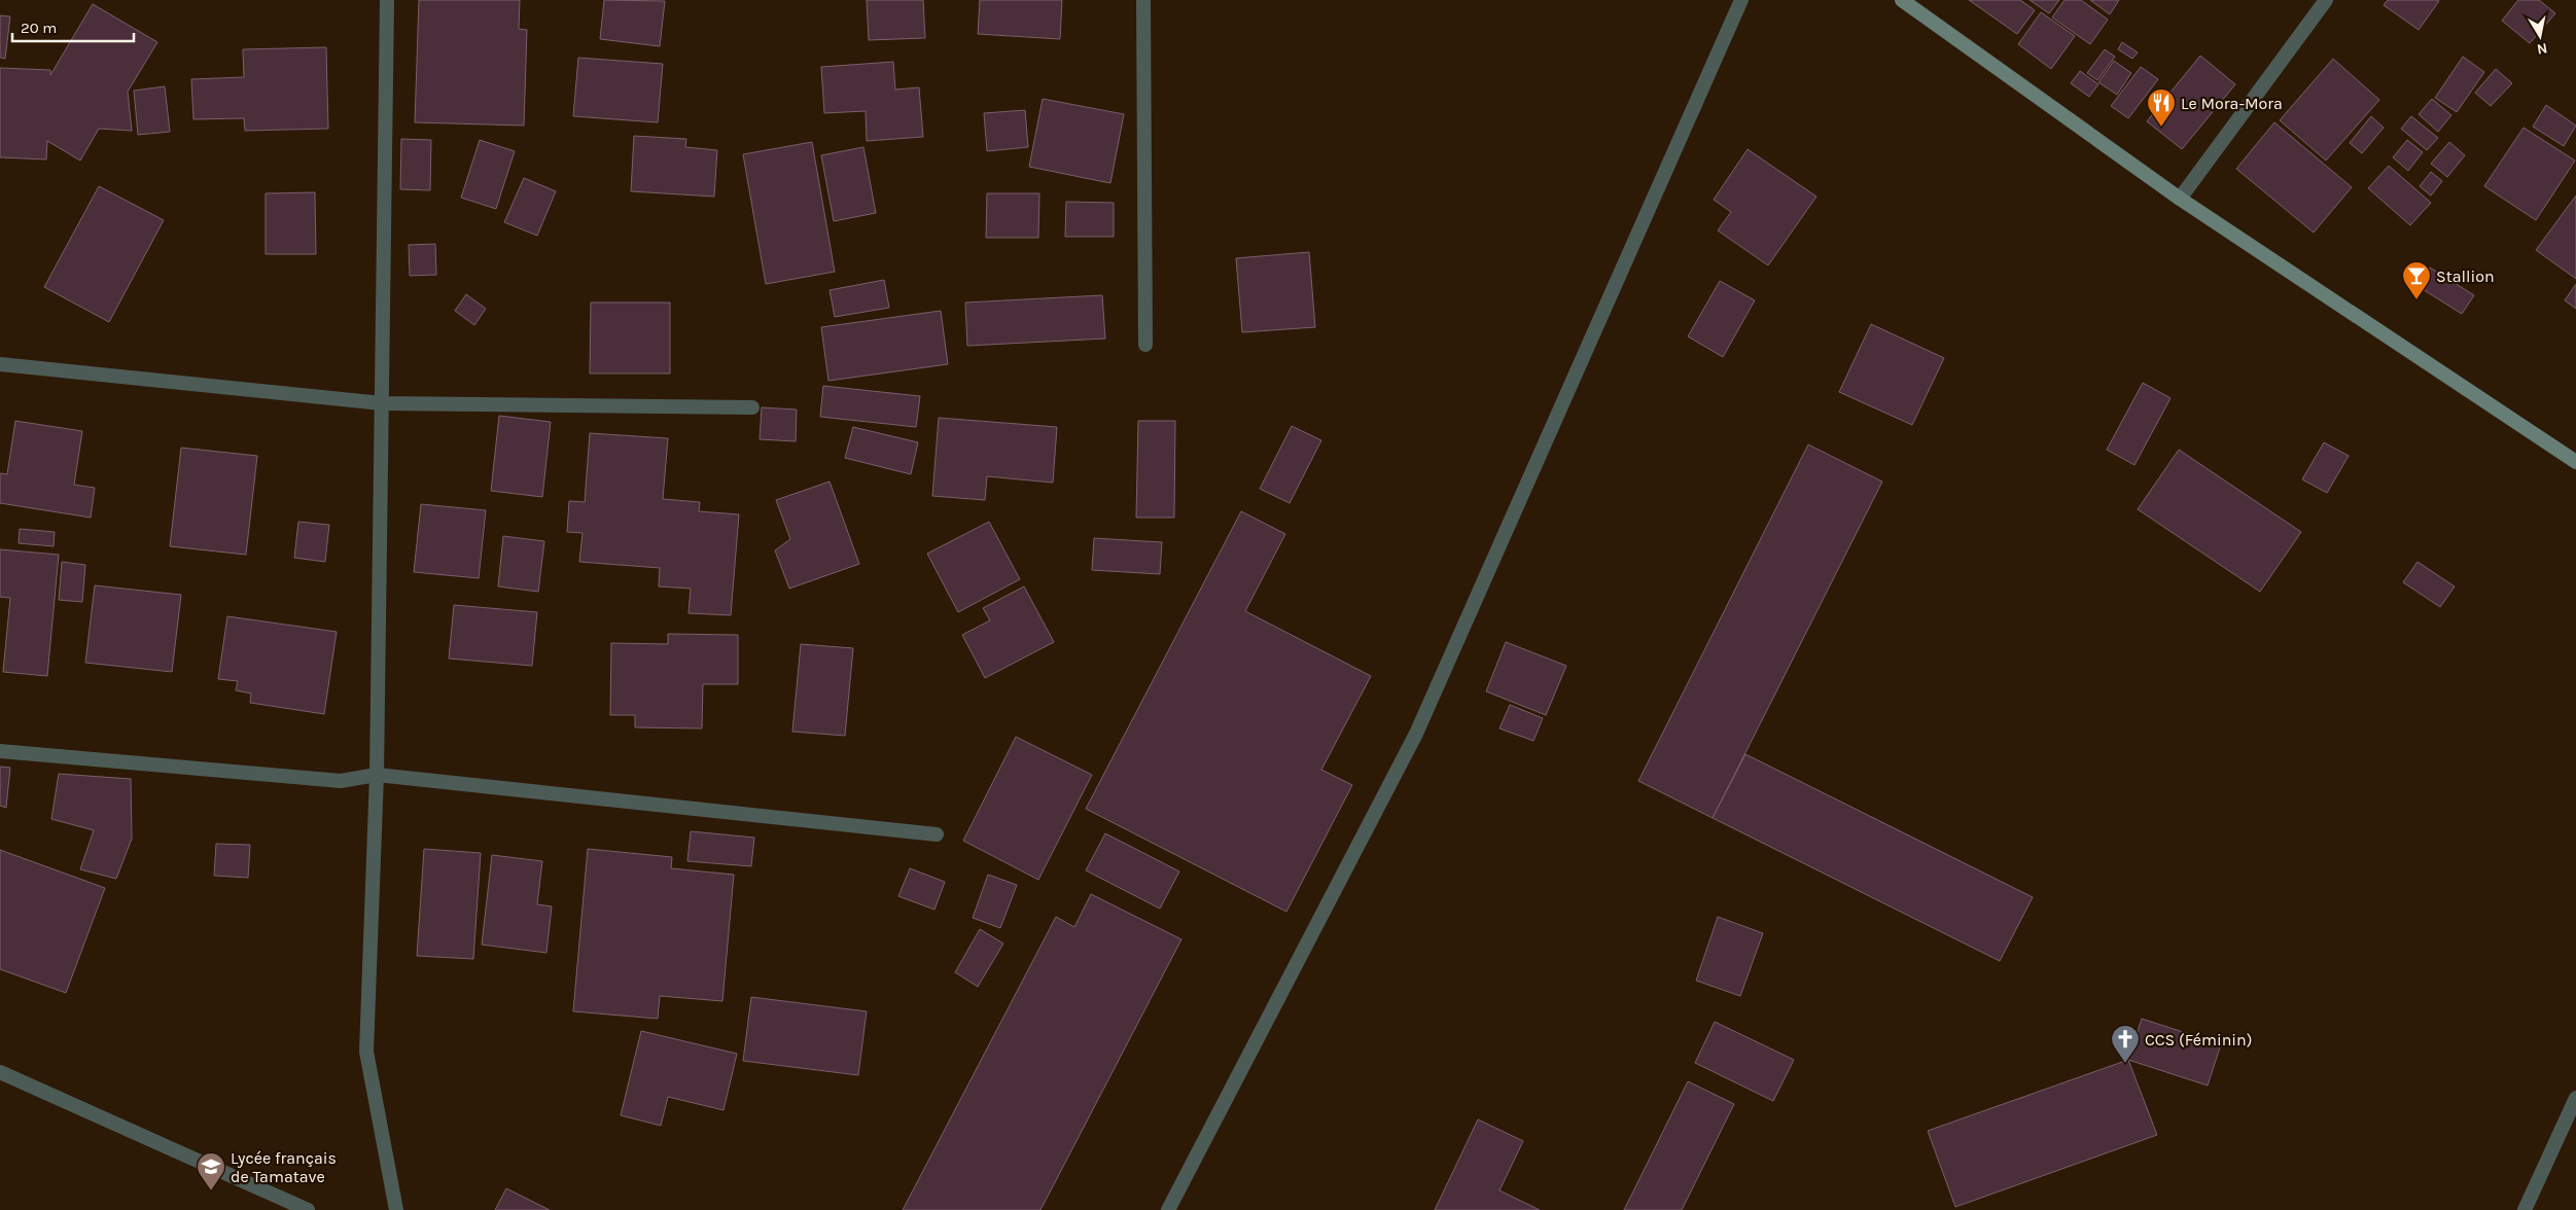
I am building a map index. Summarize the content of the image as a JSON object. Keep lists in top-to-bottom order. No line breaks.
{"places":{"restaurant":["Le Mora-Mora"],"bar":["Stallion"],"church":["CCS (Féminin)"],"school or university":["Lycée français de Tamatave"]},"scale_bar":"20 m","north":"bottom"}
